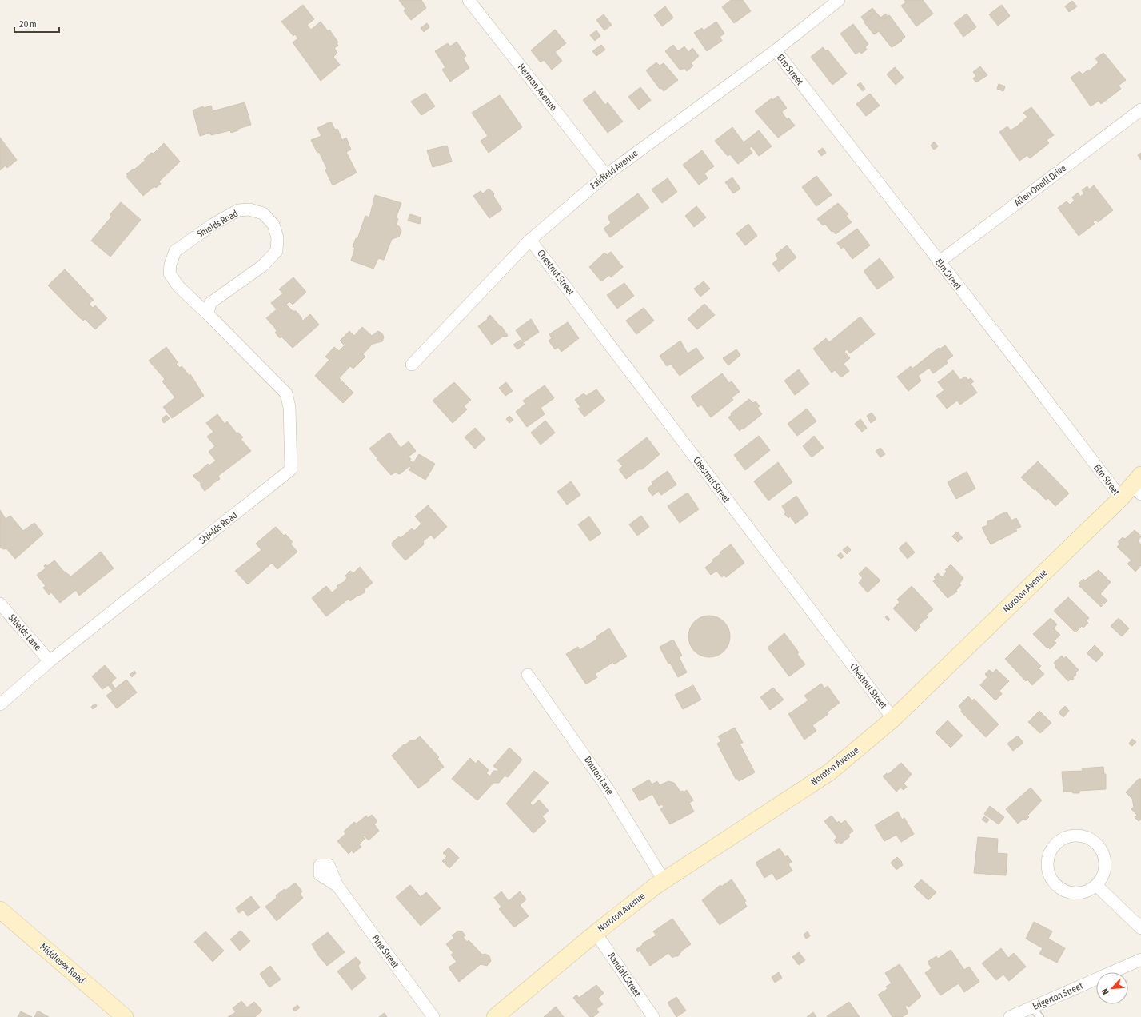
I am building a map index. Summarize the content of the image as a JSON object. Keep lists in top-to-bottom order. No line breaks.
{"streets":{"main road":["Noroton Avenue","Middlesex Road"],"street":["Elm Street","Herman Avenue","Fairfield Avenue","Allen Oneill Drive","Shields Road","Chestnut Street","Shields Lane","Bouton Lane","Pine Street","Randall Street","Edgerton Street"]},"crossings":[["Elm Street","Fairfield Avenue"],["Elm Street","Allen Oneill Drive"],["Elm Street","Noroton Avenue"],["Herman Avenue","Fairfield Avenue"],["Fairfield Avenue","Chestnut Street"],["Shields Road","Shields Lane"],["Chestnut Street","Noroton Avenue"],["Noroton Avenue","Bouton Lane"],["Noroton Avenue","Randall Street"]],"scale_bar":"20 m","north":"bottom left"}
